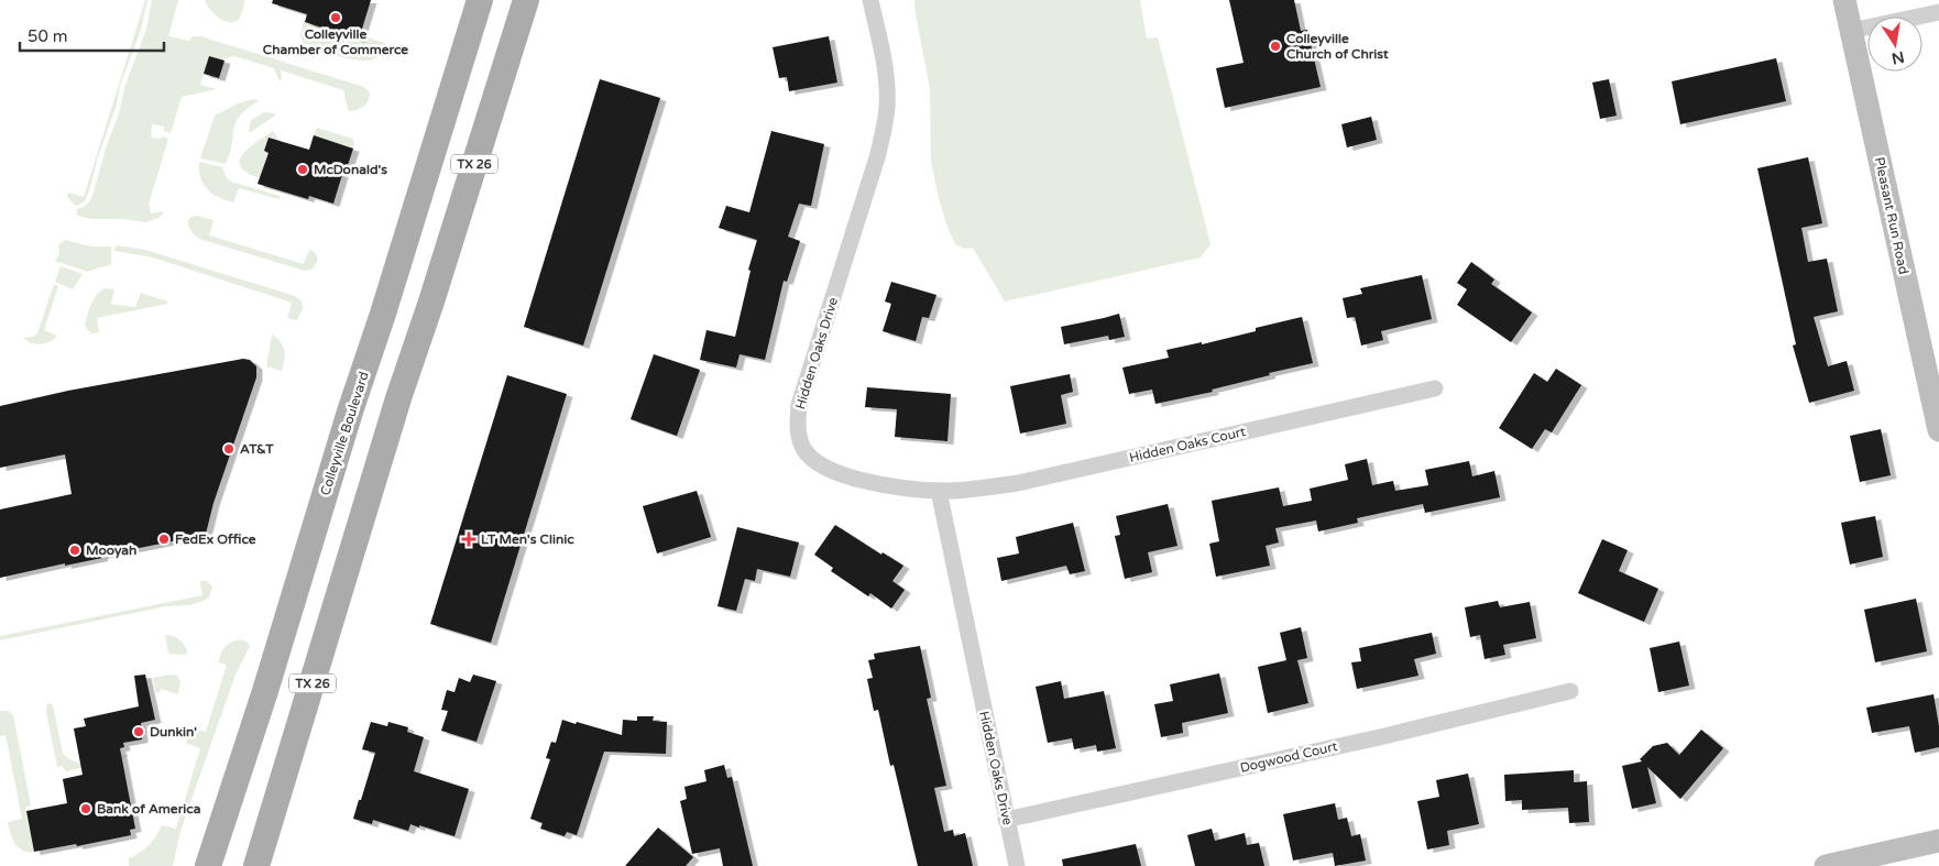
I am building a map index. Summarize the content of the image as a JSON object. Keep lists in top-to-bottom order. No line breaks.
{"streets":{"main road":["TX 26","Colleyville Boulevard"],"street":["Pleasant Run Road","Hidden Oaks Drive","Hidden Oaks Court","Dogwood Court"]},"crossings":[["Hidden Oaks Drive","Hidden Oaks Court"],["Hidden Oaks Drive","Dogwood Court"]],"places":{"other":["Colleyville Chamber of Commerce","Colleyville Church of Christ","McDonald's","AT&T","FedEx Office","Mooyah","Dunkin'","Bank of America"],"health":["LT Men's Clinic"]},"scale_bar":"50 m","north":"bottom"}
